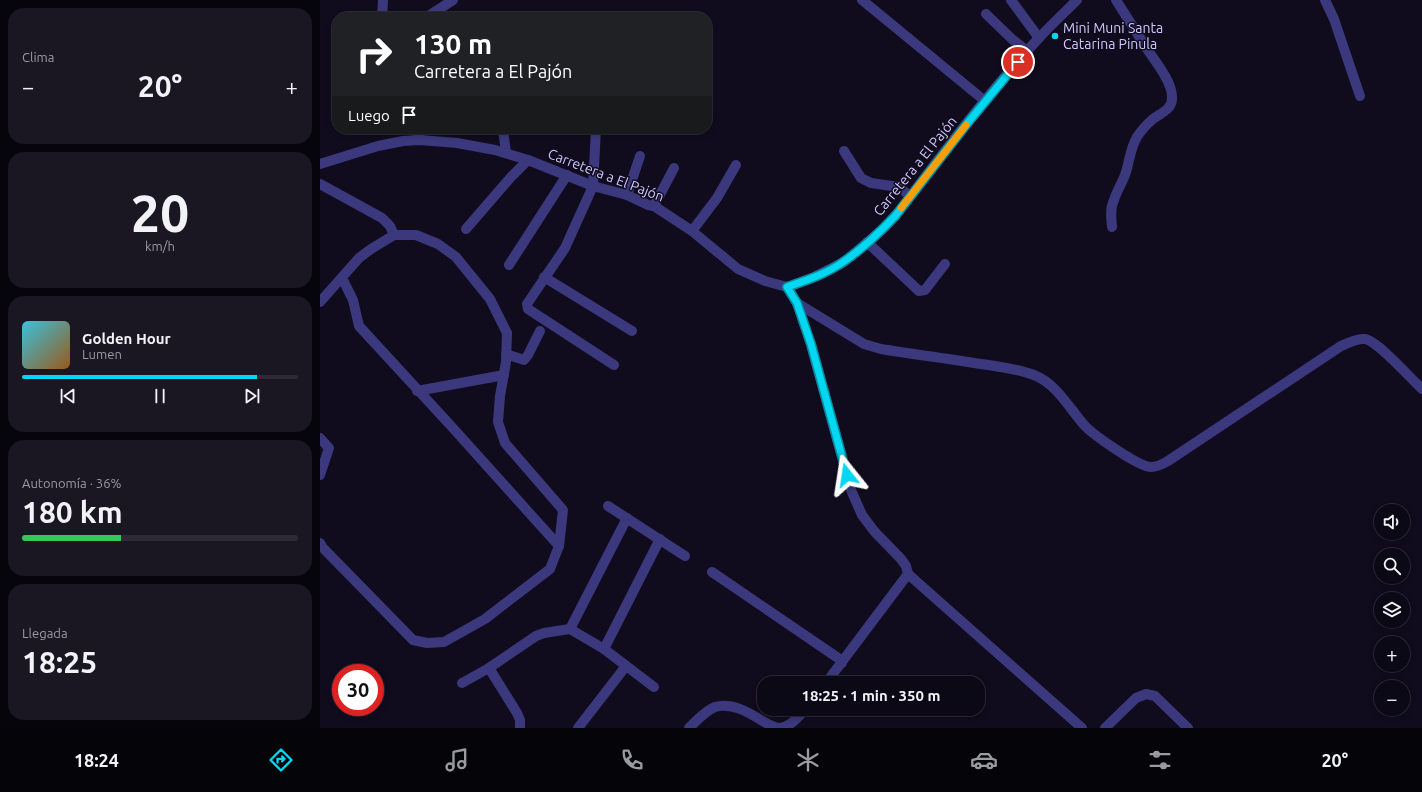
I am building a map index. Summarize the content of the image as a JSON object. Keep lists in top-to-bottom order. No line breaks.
{"streets":{"street":["Carretera a El Pajón"]},"places":["Mini Muni Santa Catarina Pinula"],"page":{"tile":["Clima",["20","km/h"],["Autonomía · 36%","180 km"],["Llegada","18:25"]],"turn":["130 m","Carretera a El Pajón"],"heat":["−","20°","+"],"then":"Luego","song":["Golden Hour","Lumen"],"map_buttons":["+","−"],"limit":"30","trip":"18:25 · 1 min · 350 m","tabs":["18:24","20°"]}}
